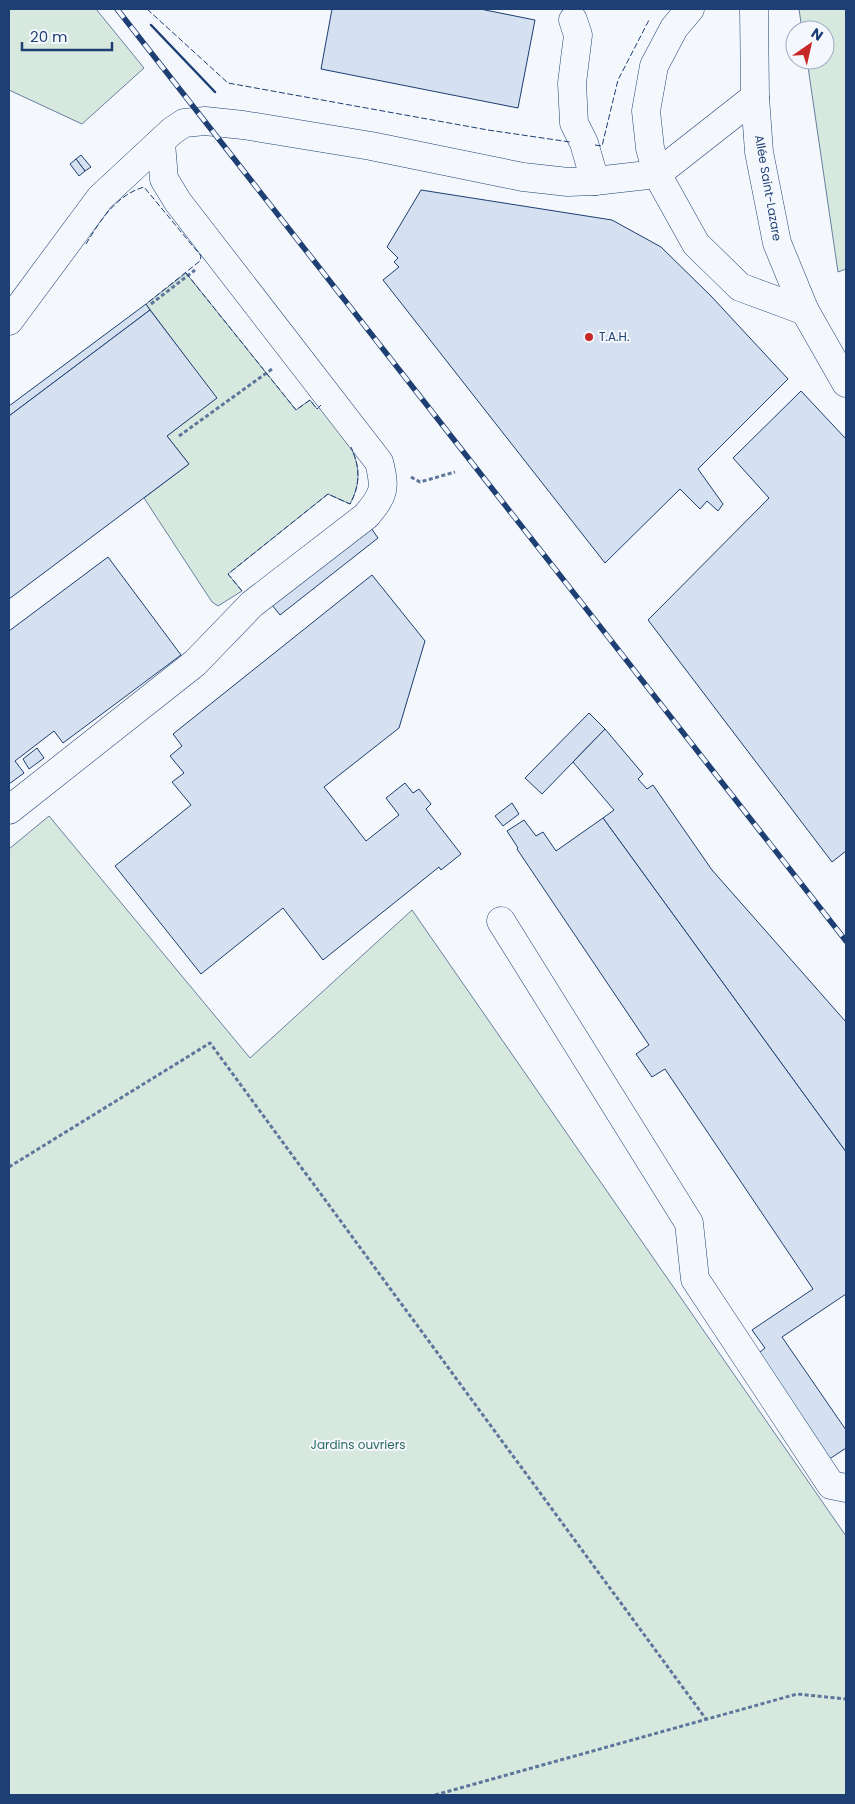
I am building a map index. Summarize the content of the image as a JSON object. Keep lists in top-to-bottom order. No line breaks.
{"streets":{"street":["Allée Saint-Lazare"]},"parks":["Jardins ouvriers"],"places":["T.A.H."],"scale_bar":"20 m","north":"top right"}
